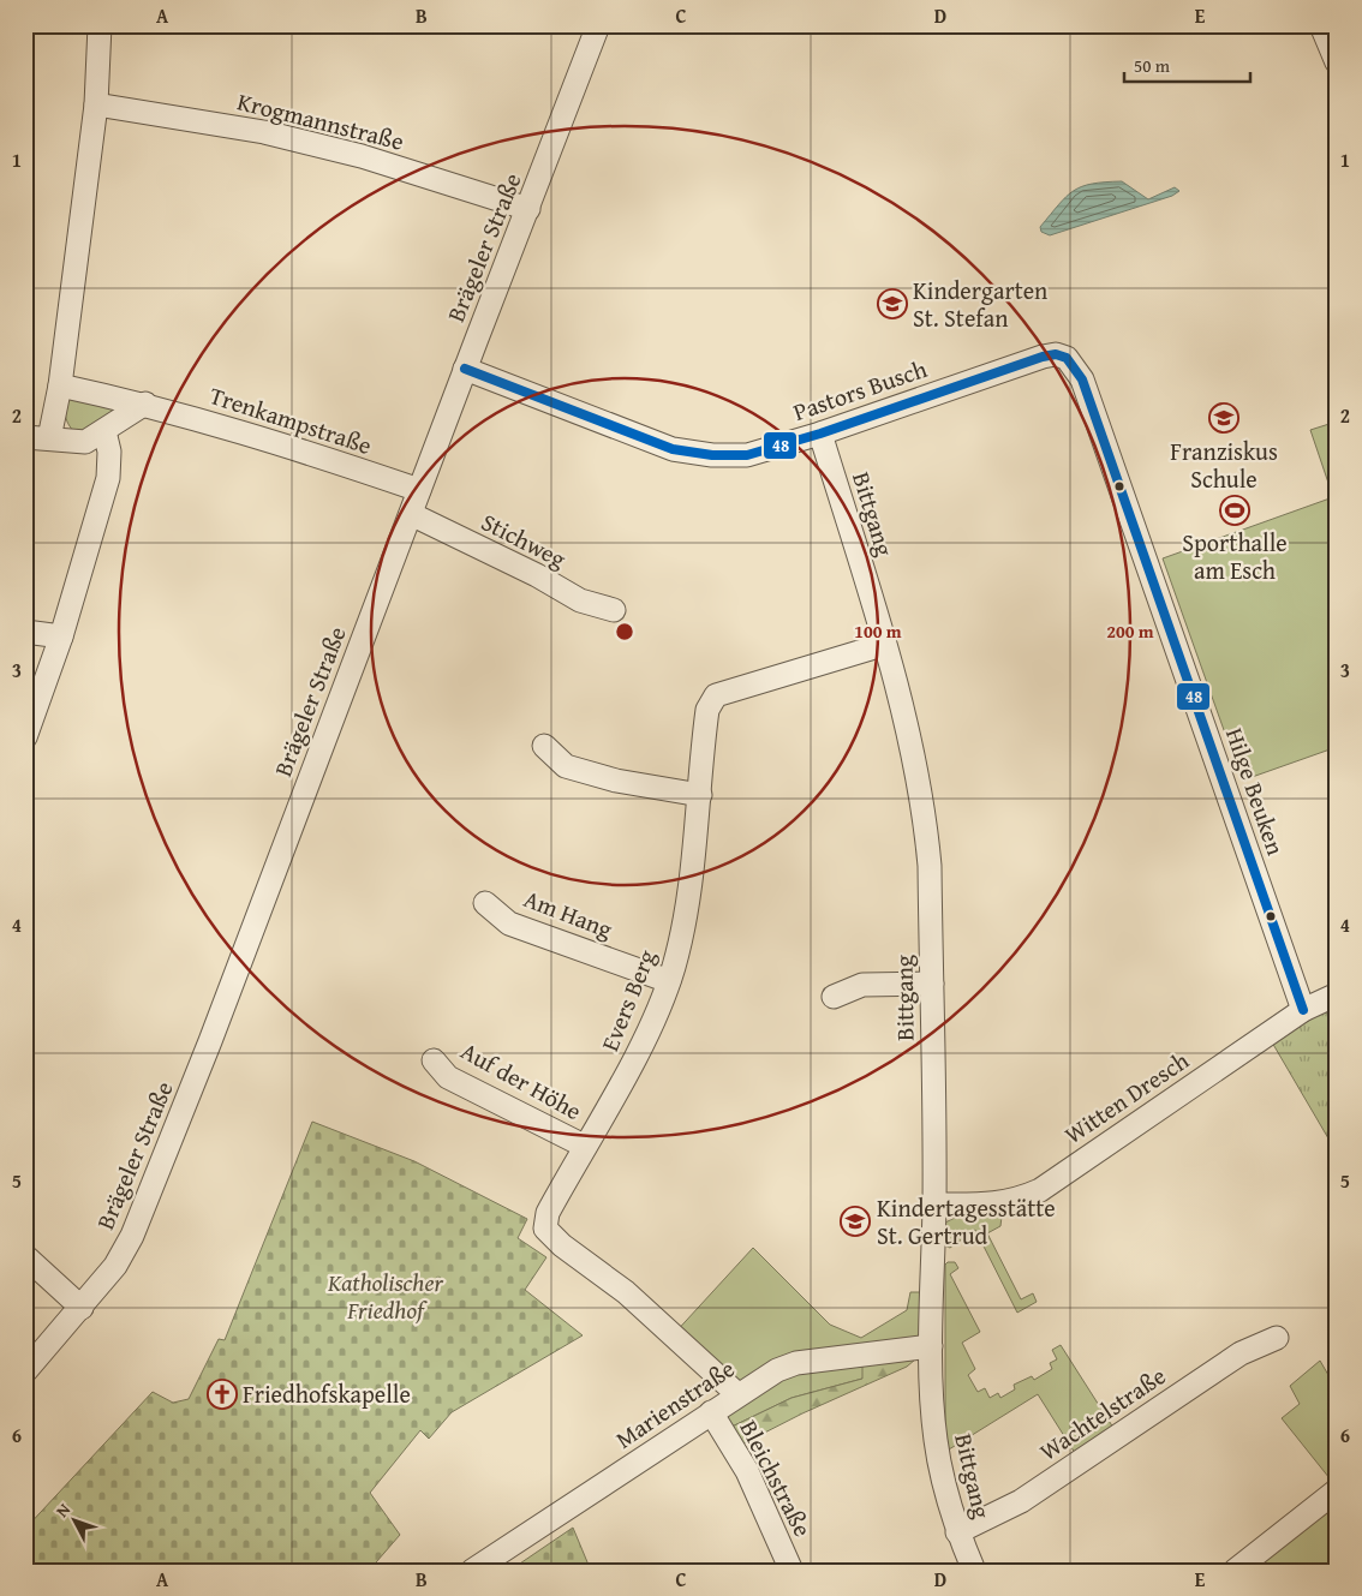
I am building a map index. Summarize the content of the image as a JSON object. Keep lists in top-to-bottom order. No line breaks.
{"streets":{"street":["Krogmannstraße","Brägeler Straße","Pastors Busch","Trenkampstraße","Bittgang","Stichweg","Hilge Beuken","Am Hang","Evers Berg","Auf der Höhe","Witten Dresch","Marienstraße","Wachtelstraße","Bleichstraße"]},"crossings":[["Krogmannstraße","Brägeler Straße"],["Brägeler Straße","Pastors Busch"],["Brägeler Straße","Trenkampstraße"],["Brägeler Straße","Stichweg"],["Pastors Busch","Bittgang"],["Pastors Busch","Hilge Beuken"],["Bittgang","Evers Berg"],["Bittgang","Witten Dresch"],["Bittgang","Marienstraße"],["Bittgang","Wachtelstraße"],["Hilge Beuken","Witten Dresch"],["Am Hang","Evers Berg"],["Evers Berg","Auf der Höhe"],["Evers Berg","Marienstraße"],["Marienstraße","Bleichstraße"]],"parks":["Katholischer Friedhof"],"places":{"school or university":["Kindergarten St. Stefan","Franziskus Schule","Kindertagesstätte St. Gertrud"],"sports":["Sporthalle am Esch"],"church":["Friedhofskapelle"]},"lines":["transit line 48"],"scale_bar":"50 m","north":"top left","grid":{"columns":["A","B","C","D","E"],"rows":["1","2","3","4","5","6"]},"rings":["100 m","200 m"]}
